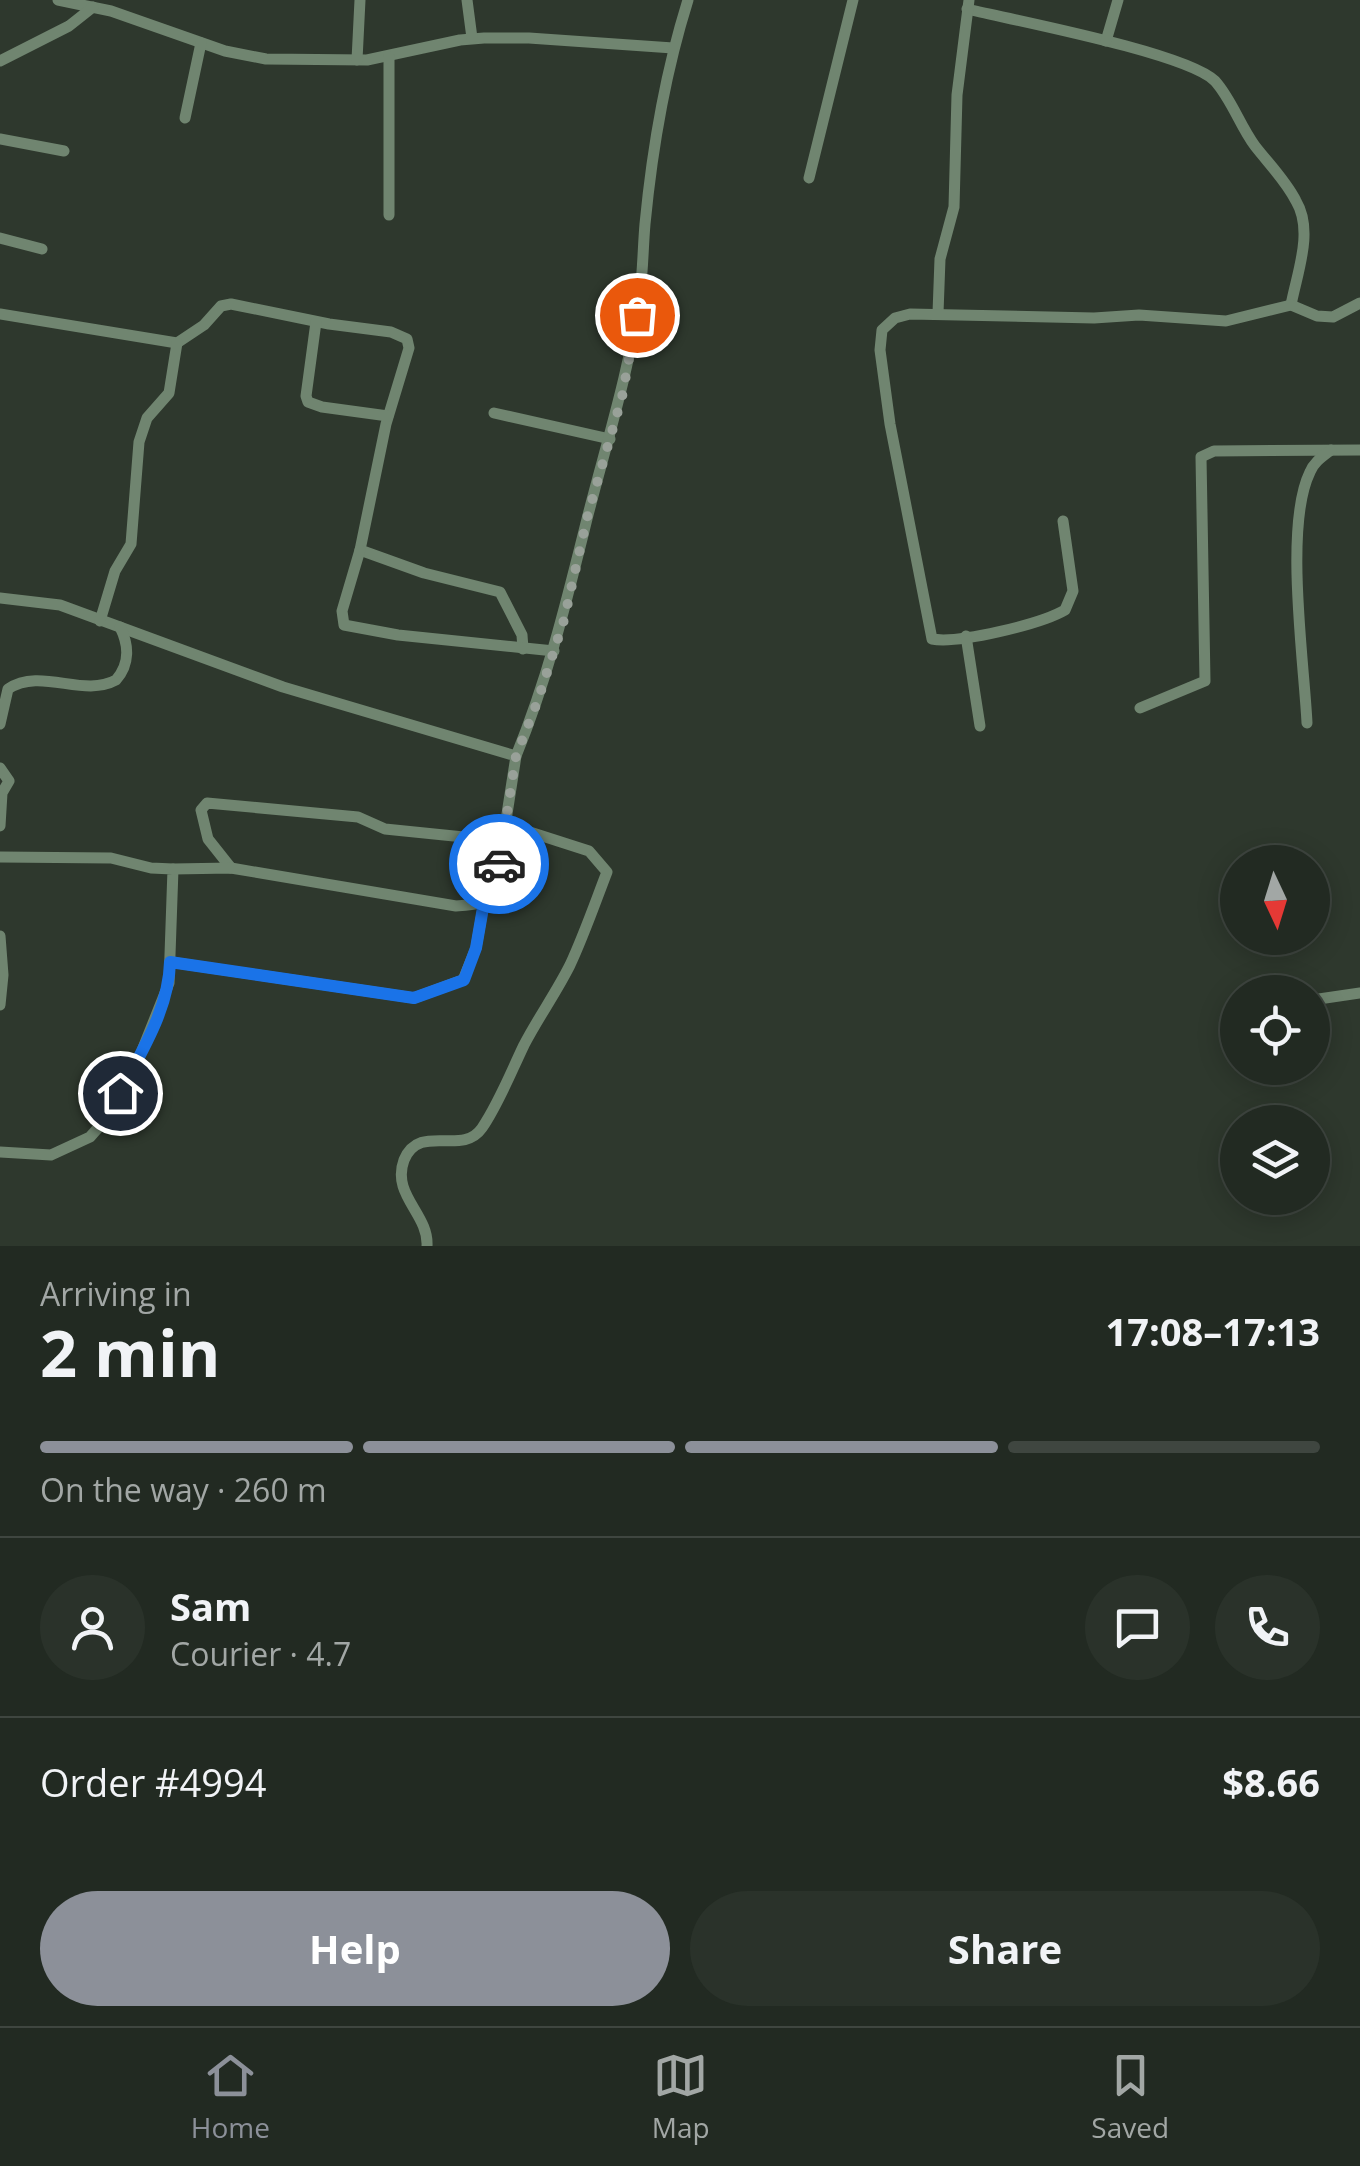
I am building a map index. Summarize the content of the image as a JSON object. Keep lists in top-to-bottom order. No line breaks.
{"north":"bottom","page":{"heading":["2 min","Arriving in","17:08–17:13"],"panel":["Sam","Courier · 4.7","Order #4994","$8.66"],"bar":"On the way · 260 m","buttons":["Help","Share"],"tabs":["Home","Map","Saved"]}}
